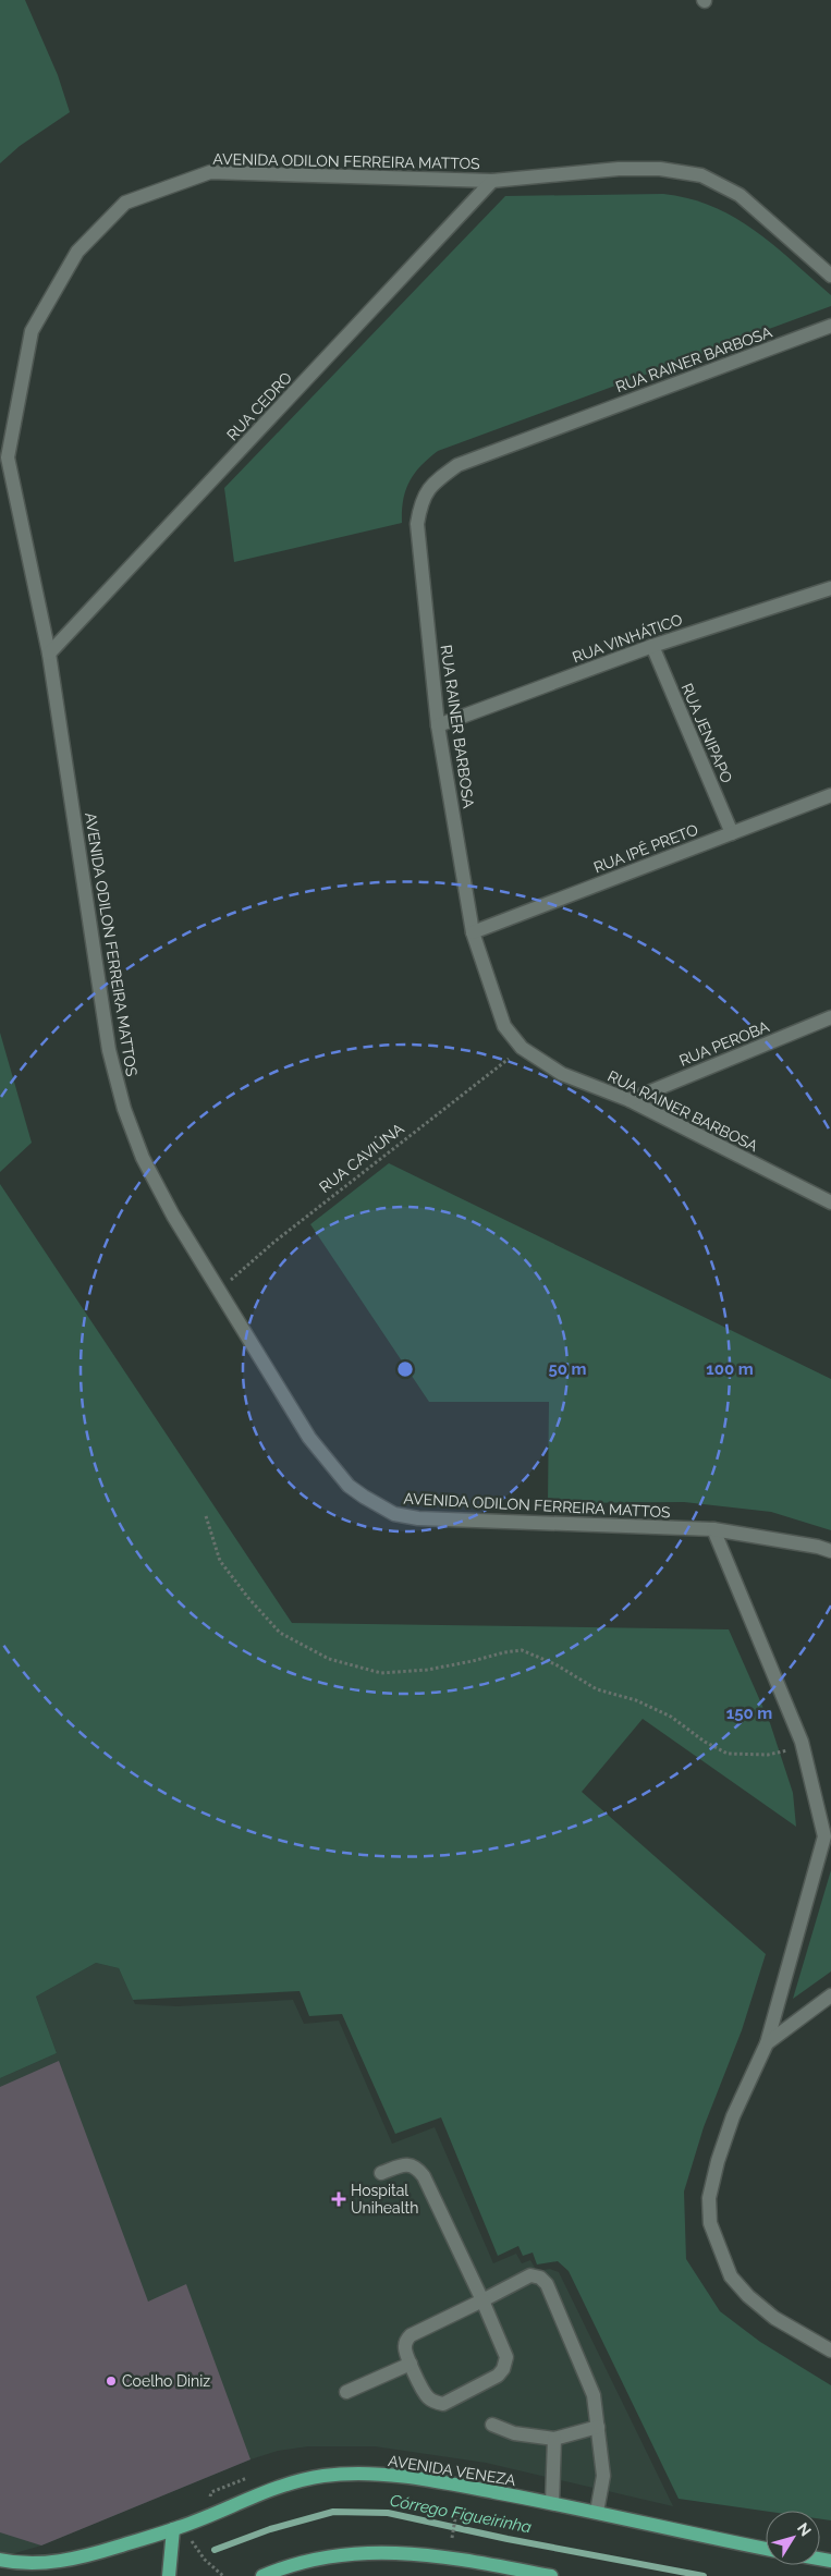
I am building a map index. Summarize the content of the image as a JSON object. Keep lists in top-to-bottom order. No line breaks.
{"streets":{"main road":["AVENIDA VENEZA"],"street":["AVENIDA ODILON FERREIRA MATTOS","RUA RAINER BARBOSA","RUA CEDRO","RUA VINHÁTICO","RUA JENIPAPO","RUA IPÊ PRETO","RUA PEROBA"],"path":["RUA CAVIÚNA"]},"crossings":[["AVENIDA ODILON FERREIRA MATTOS","RUA CEDRO"],["AVENIDA ODILON FERREIRA MATTOS","RUA CAVIÚNA"],["RUA RAINER BARBOSA","RUA VINHÁTICO"],["RUA RAINER BARBOSA","RUA IPÊ PRETO"],["RUA RAINER BARBOSA","RUA PEROBA"],["RUA RAINER BARBOSA","RUA CAVIÚNA"],["RUA VINHÁTICO","RUA JENIPAPO"],["RUA JENIPAPO","RUA IPÊ PRETO"]],"water":["Córrego Figueirinha"],"places":{"health":["Hospital Unihealth"],"other":["Coelho Diniz"]},"north":"top right","rings":["50 m","100 m","150 m"]}
